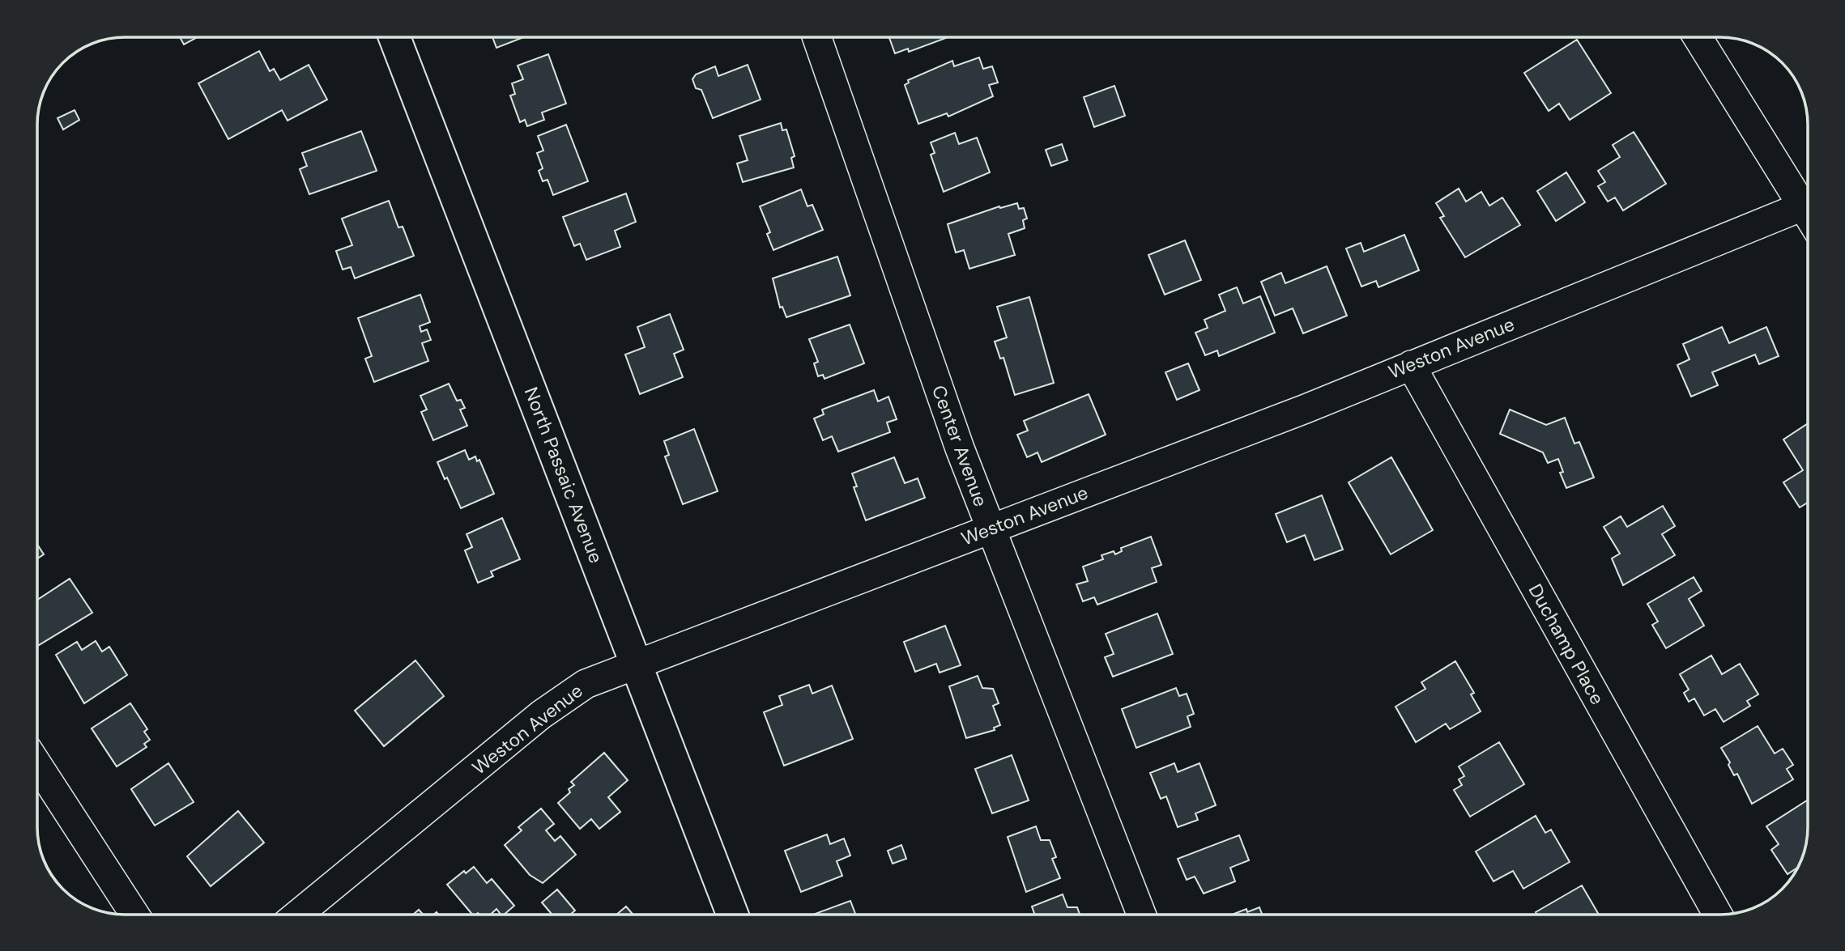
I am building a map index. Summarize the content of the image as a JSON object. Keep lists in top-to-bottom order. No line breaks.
{"streets":{"main road":["North Passaic Avenue"],"street":["Weston Avenue","Center Avenue","Duchamp Place"]},"crossings":[["Weston Avenue","Center Avenue"],["Weston Avenue","North Passaic Avenue"],["Weston Avenue","Duchamp Place"]]}
